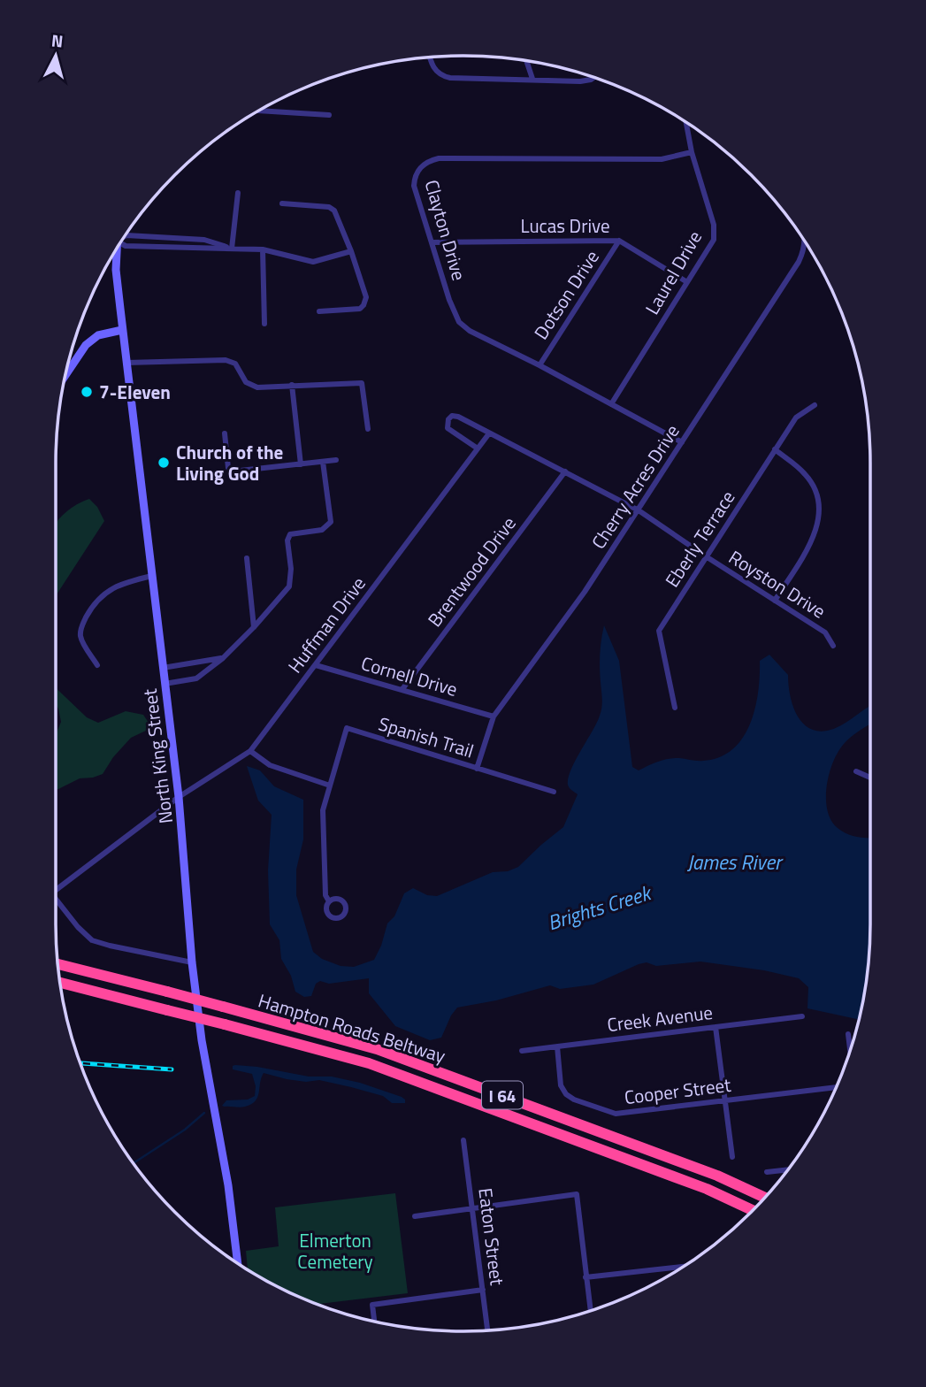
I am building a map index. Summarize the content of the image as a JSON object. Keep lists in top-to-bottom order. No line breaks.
{"streets":{"highway":["Hampton Roads Beltway","I 64"],"main road":["North King Street"],"street":["Lucas Drive","Clayton Drive","Laurel Drive","Dotson Drive","Cherry Acres Drive","Eberly Terrace","Brentwood Drive","Royston Drive","Huffman Drive","Cornell Drive","Spanish Trail","Creek Avenue","Cooper Street","Eaton Street"]},"crossings":[["Lucas Drive","Clayton Drive"],["Lucas Drive","Laurel Drive"],["Lucas Drive","Dotson Drive"],["Clayton Drive","Laurel Drive"],["Clayton Drive","Dotson Drive"],["Clayton Drive","Cherry Acres Drive"],["Cherry Acres Drive","Royston Drive"],["Cherry Acres Drive","Cornell Drive"],["Cherry Acres Drive","Spanish Trail"],["Eberly Terrace","Royston Drive"],["Brentwood Drive","Cornell Drive"],["Huffman Drive","Cornell Drive"],["Huffman Drive","North King Street"],["Creek Avenue","Cooper Street"]],"water":["James River","Brights Creek"],"parks":["Elmerton Cemetery"],"places":["7-Eleven","Church of the Living God"],"north":"top"}
